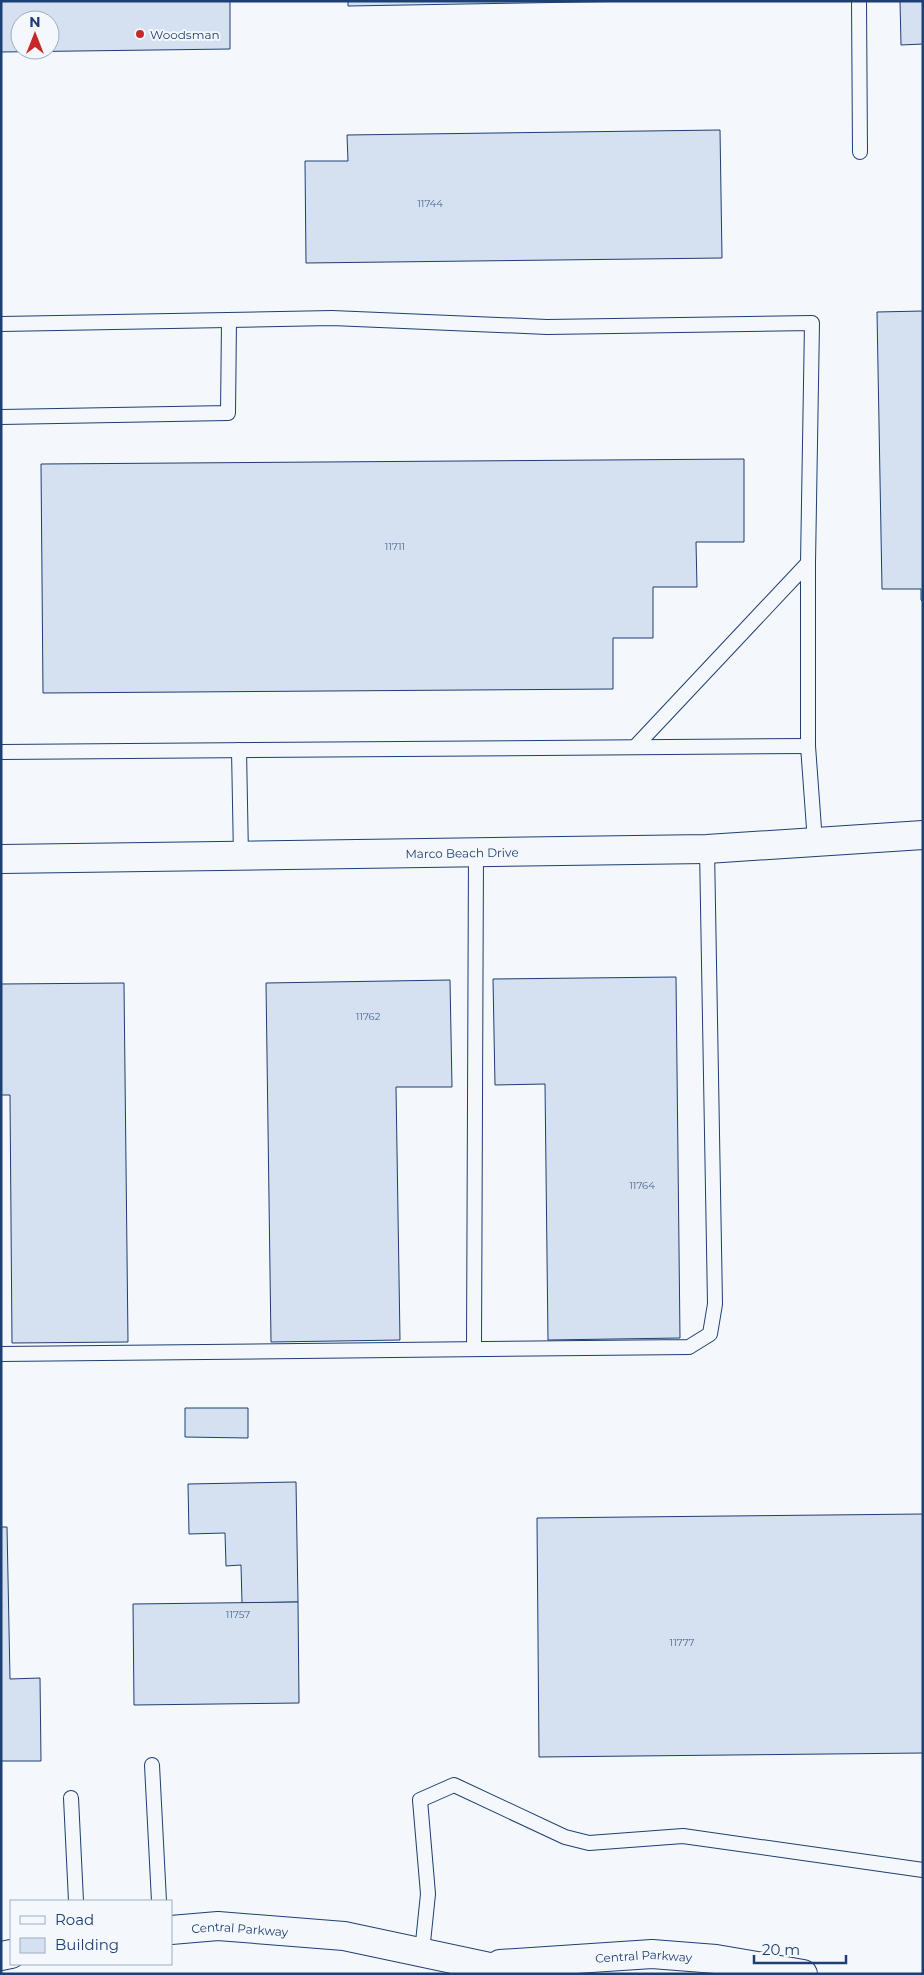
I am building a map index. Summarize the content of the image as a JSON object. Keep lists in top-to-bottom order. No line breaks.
{"streets":{"street":["Marco Beach Drive","Central Parkway"]},"places":["Woodsman"],"house_numbers":["11744","11711","11762","11764","11757","11777"],"legend":["Road","Building"],"scale_bar":"20 m","north":"top"}
